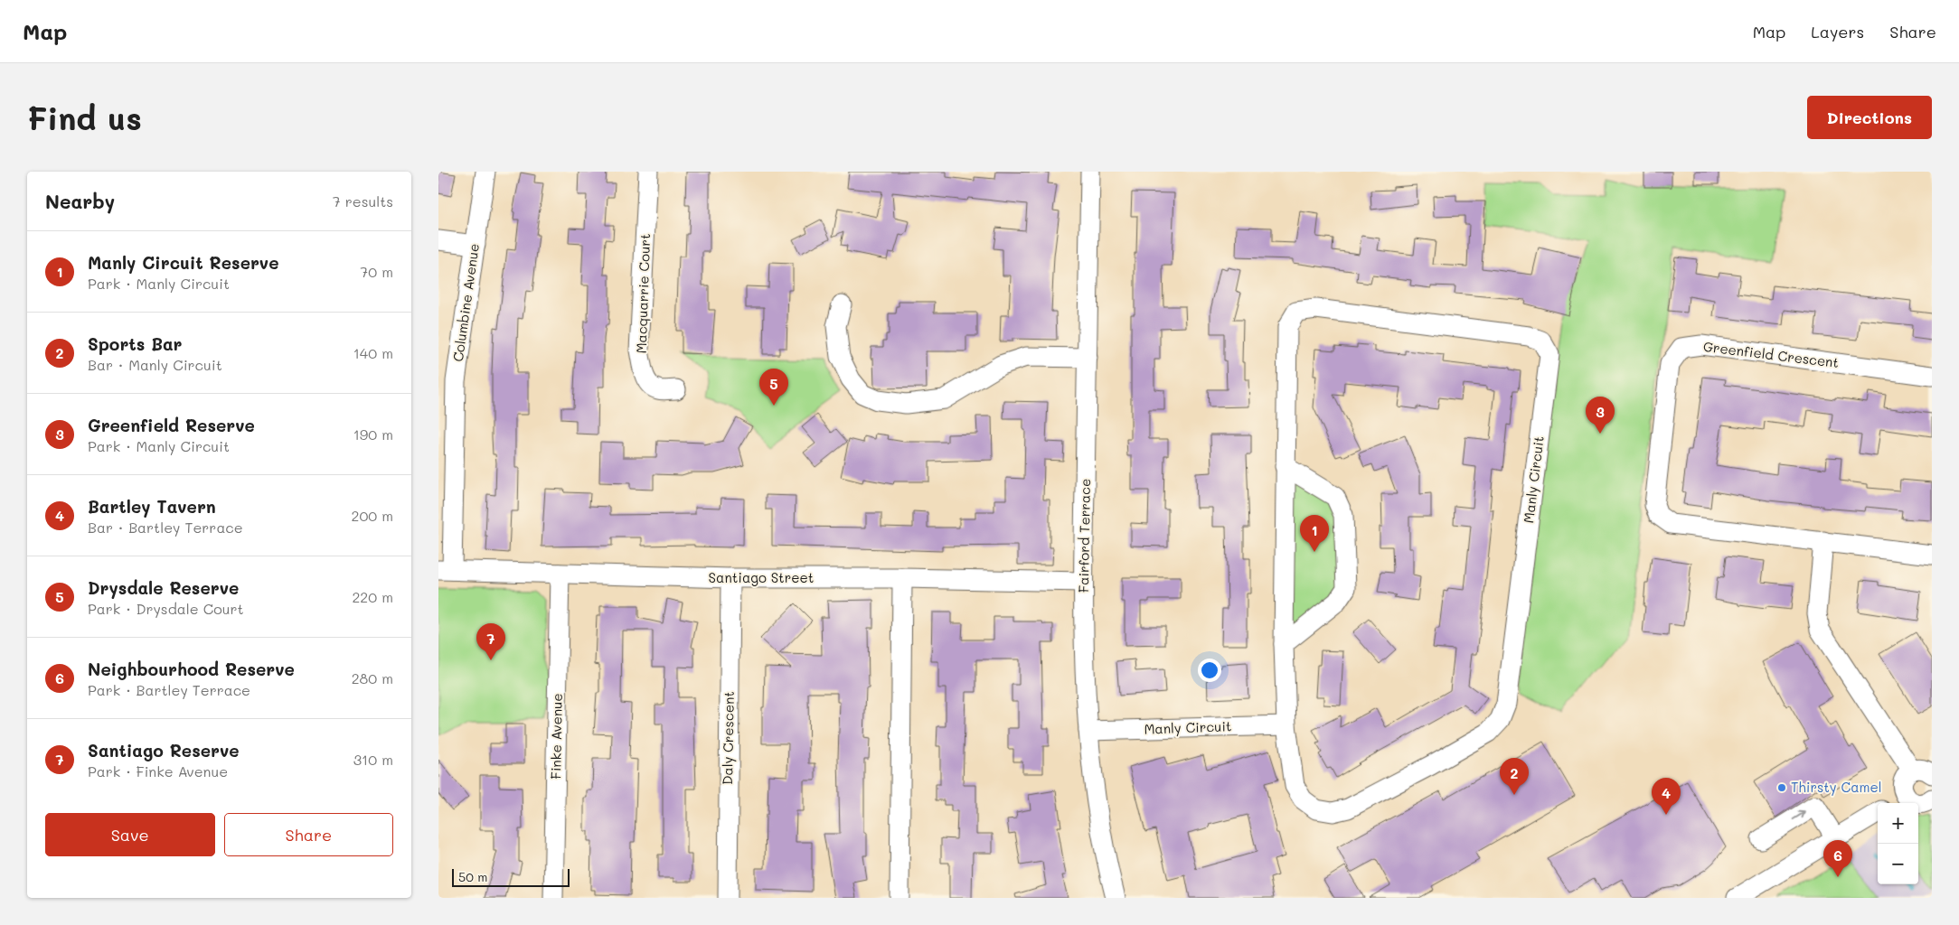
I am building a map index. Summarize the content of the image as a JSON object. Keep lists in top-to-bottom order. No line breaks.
{"streets":{"street":["Macquarrie Court","Columbine Avenue","Greenfield Crescent","Manly Circuit","Fairford Terrace","Santiago Street","Finke Avenue","Daly Crescent"]},"crossings":[["Columbine Avenue","Santiago Street"],["Manly Circuit","Fairford Terrace"],["Fairford Terrace","Santiago Street"],["Santiago Street","Finke Avenue"],["Santiago Street","Daly Crescent"]],"places":["Thirsty Camel"],"scale_bar":"50 m","page":{"header":"Map","nav":["Map","Layers","Share"],"buttons":["Directions",["Save","Share"]],"title":"Find us","heading":["Nearby","7 results"],"list":[{"mark":"1","name":"Manly Circuit Reserve","note":"Park · Manly Circuit","value":"70 m"},{"mark":"2","name":"Sports Bar","note":"Bar · Manly Circuit","value":"140 m"},{"mark":"3","name":"Greenfield Reserve","note":"Park · Manly Circuit","value":"190 m"},{"mark":"4","name":"Bartley Tavern","note":"Bar · Bartley Terrace","value":"200 m"},{"mark":"5","name":"Drysdale Reserve","note":"Park · Drysdale Court","value":"220 m"},{"mark":"6","name":"Neighbourhood Reserve","note":"Park · Bartley Terrace","value":"280 m"},{"mark":"7","name":"Santiago Reserve","note":"Park · Finke Avenue","value":"310 m"}],"pins":["5","3","1","7","2","4","6"],"map_buttons":["+","−"],"scale":"50 m"}}
